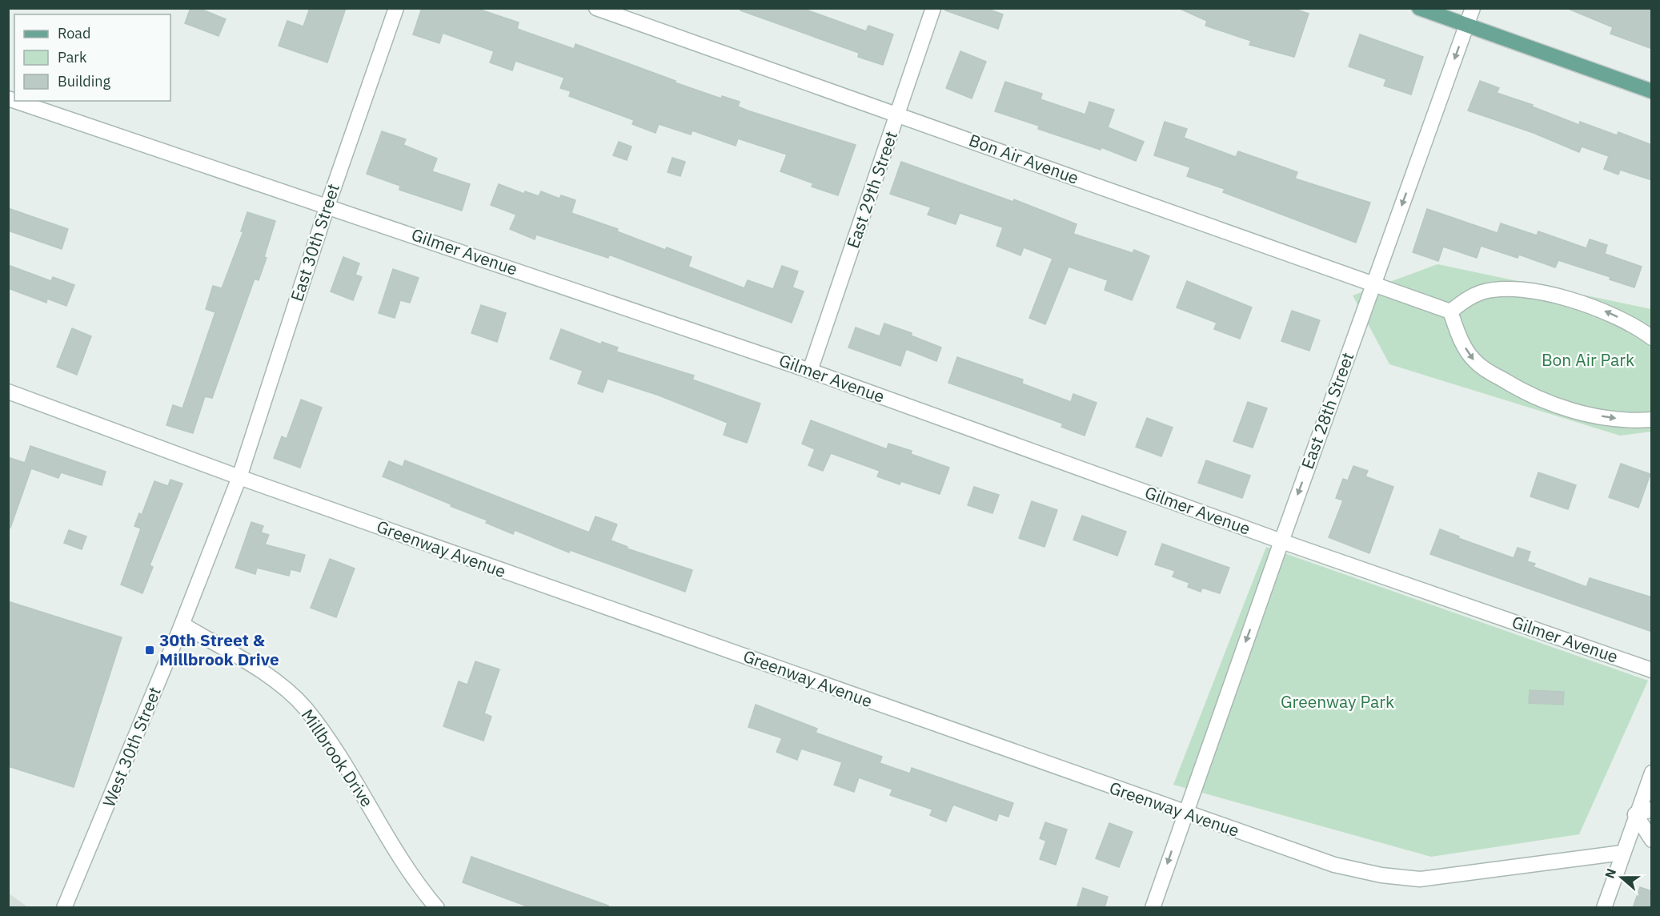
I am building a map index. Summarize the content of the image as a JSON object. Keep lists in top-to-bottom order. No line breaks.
{"streets":{"street":["Bon Air Avenue","East 29th Street","East 30th Street","Gilmer Avenue","East 28th Street","Greenway Avenue","West 30th Street","Millbrook Drive"]},"crossings":[["Bon Air Avenue","East 29th Street"],["Bon Air Avenue","East 28th Street"],["East 29th Street","Gilmer Avenue"],["East 30th Street","Gilmer Avenue"],["East 30th Street","Greenway Avenue"],["East 30th Street","West 30th Street"],["Gilmer Avenue","East 28th Street"],["East 28th Street","Greenway Avenue"],["Greenway Avenue","West 30th Street"],["West 30th Street","Millbrook Drive"]],"one_way":["East 28th Street"],"parks":["Bon Air Park","Greenway Park"],"places":{"transit":["30th Street & Millbrook Drive"]},"legend":["Road","Park","Building"],"north":"left"}
